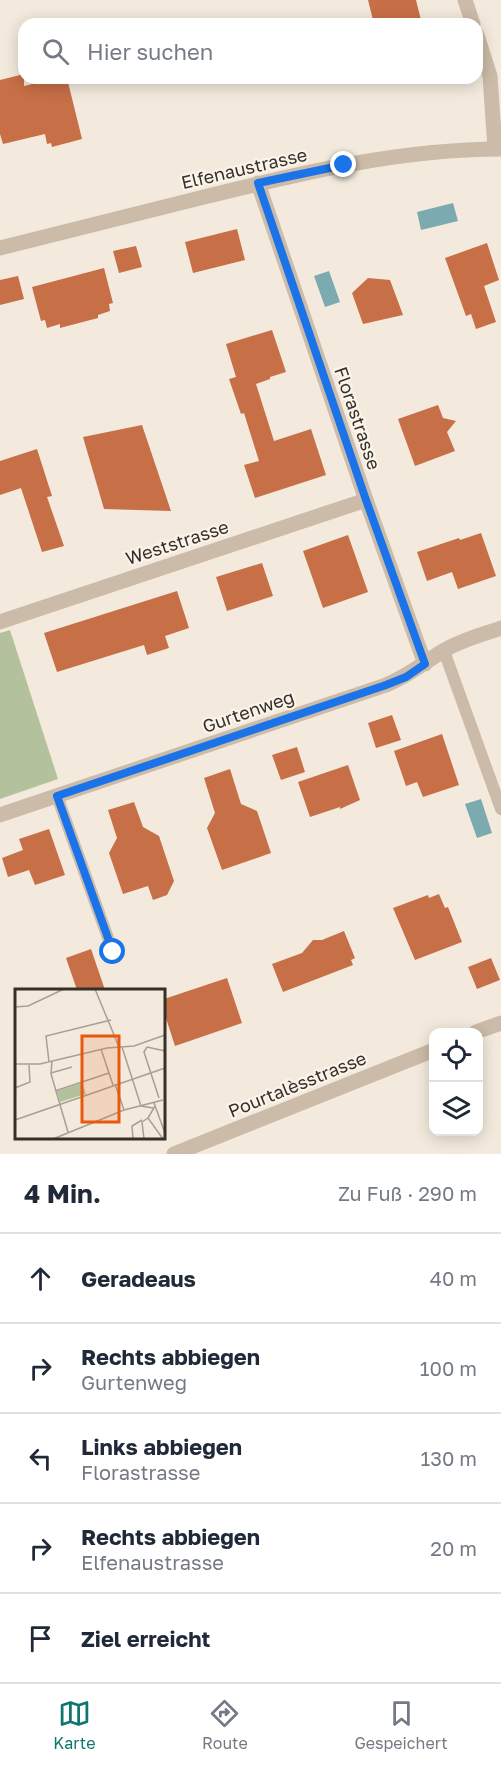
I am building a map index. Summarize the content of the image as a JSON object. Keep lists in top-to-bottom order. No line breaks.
{"streets":{"street":["Elfenaustrasse","Florastrasse","Weststrasse","Gurtenweg","Pourtalèsstrasse"]},"crossings":[["Elfenaustrasse","Florastrasse"],["Florastrasse","Weststrasse"],["Florastrasse","Gurtenweg"]],"page":{"search":"Hier suchen","heading":["4 Min.","Zu Fuß · 290 m"],"list":[["Geradeaus","40 m"],["Rechts abbiegen","Gurtenweg","100 m"],["Links abbiegen","Florastrasse","130 m"],["Rechts abbiegen","Elfenaustrasse","20 m"],"Ziel erreicht"],"nav":["Karte","Route","Gespeichert"]}}
